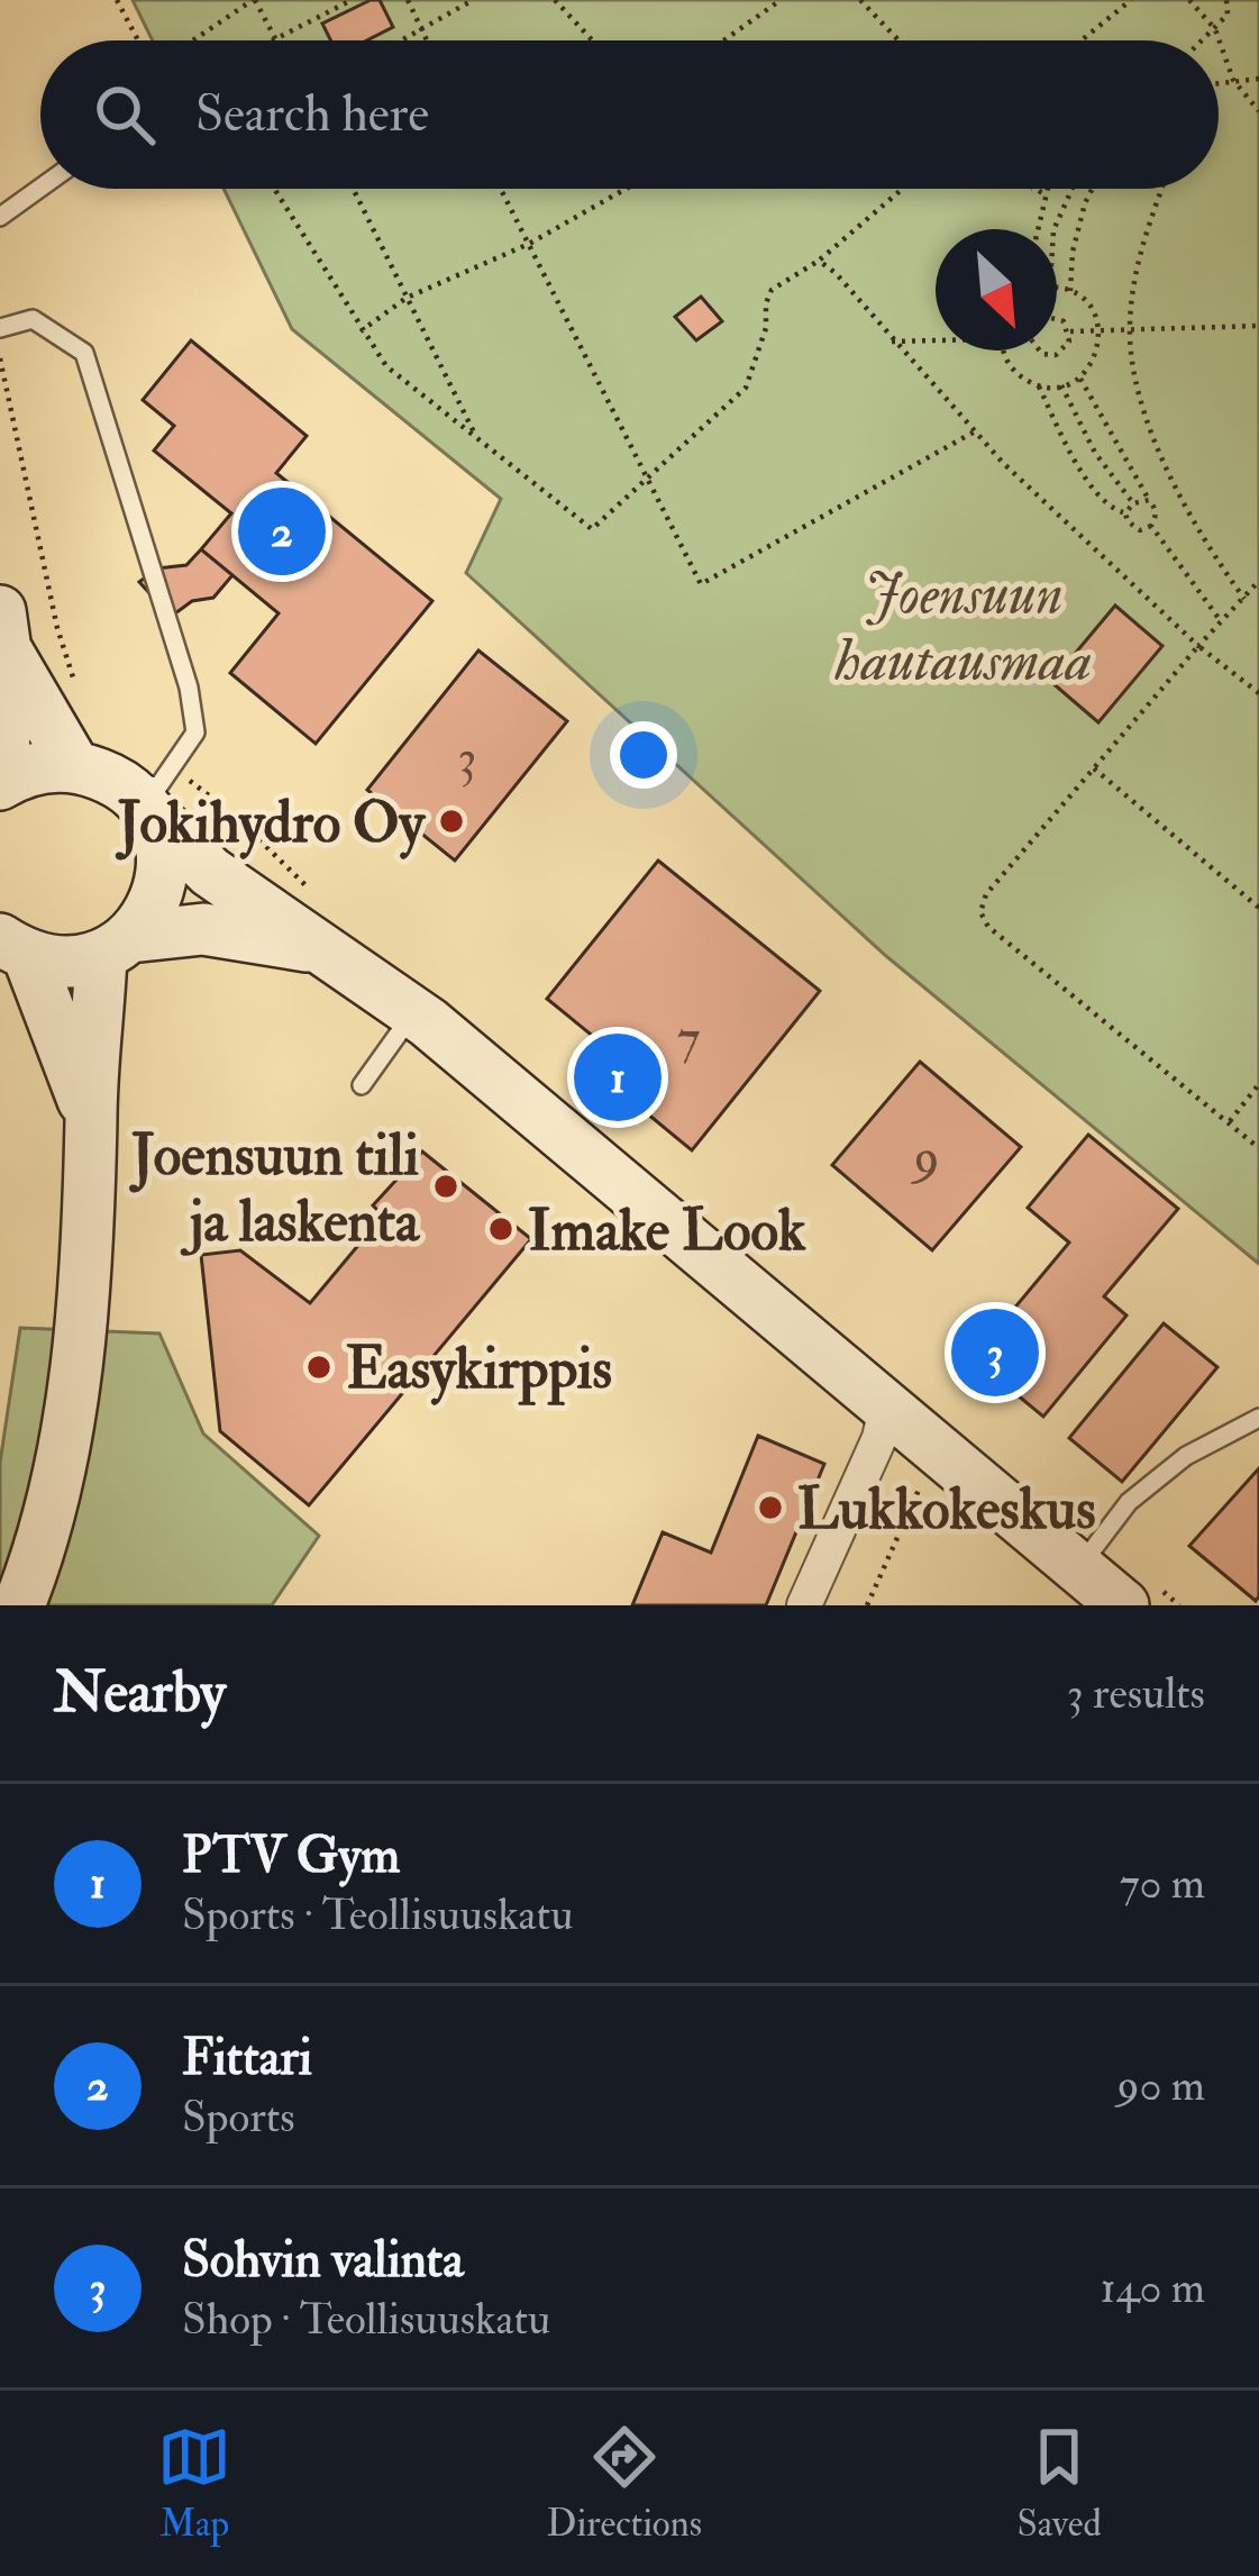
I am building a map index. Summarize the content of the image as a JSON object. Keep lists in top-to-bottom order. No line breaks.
{"parks":["Joensuun hautausmaa"],"places":["Jokihydro Oy","Joensuun tili ja laskenta","Imake Look","Easykirppis","Lukkokeskus"],"house_numbers":["3","7","9"],"north":"bottom right","page":{"search":"Search here","pins":["2","1","3"],"heading":["Nearby","3 results"],"list":[{"mark":"1","name":"PTV Gym","note":"Sports · Teollisuuskatu","value":"70 m"},{"mark":"2","name":"Fittari","note":"Sports","value":"90 m"},{"mark":"3","name":"Sohvin valinta","note":"Shop · Teollisuuskatu","value":"140 m"}],"nav":["Map","Directions","Saved"]}}
